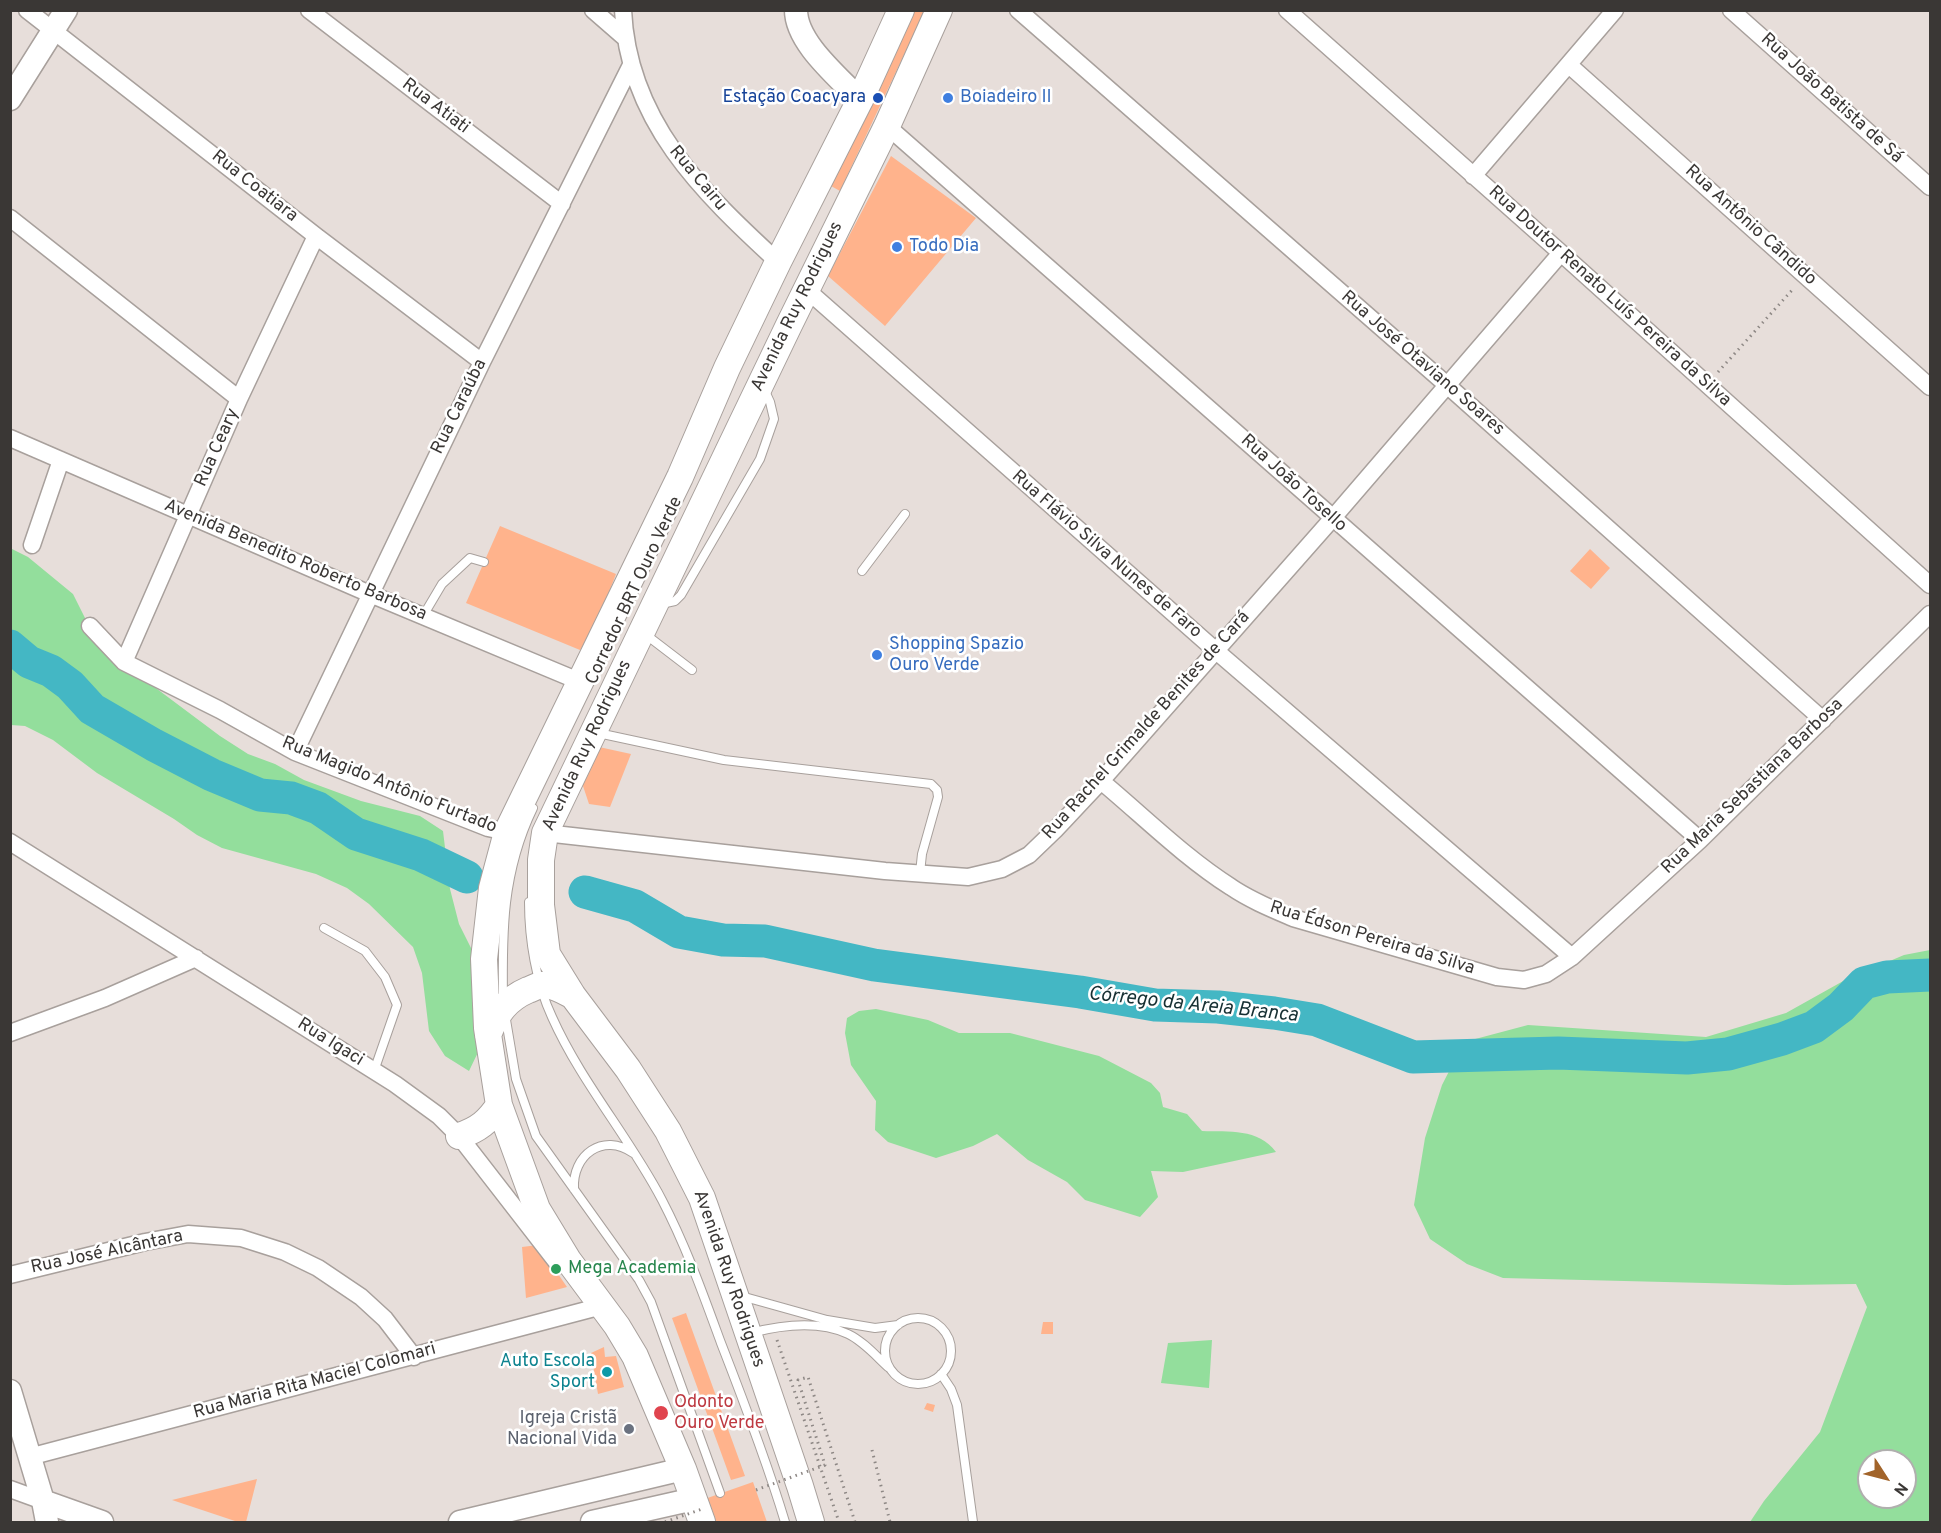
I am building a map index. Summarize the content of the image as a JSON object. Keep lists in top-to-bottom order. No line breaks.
{"streets":{"main road":["Avenida Ruy Rodrigues"],"street":["Rua João Batista de Sá","Rua Atiati","Rua Cairu","Rua Coatiara","Rua Antônio Cãndido","Rua Doutor Renato Luís Pereira da Silva","Rua José Otaviano Soares","Rua Caraúba","Rua Ceary","Rua João Tosello","Rua Flávio Silva Nunes de Faro","Avenida Benedito Roberto Barbosa","Rua Rachel Grimalde Benites de Cará","Rua Magido Antônio Furtado","Rua Maria Sebastiana Barbosa","Rua Édson Pereira da Silva","Rua Igaci","Rua José Alcântara","Rua Maria Rita Maciel Colomari"],"lane":["Corredor BRT Ouro Verde"]},"crossings":[["Rua Atiati","Rua Caraúba"],["Rua Cairu","Avenida Ruy Rodrigues"],["Rua Cairu","Rua Caraúba"],["Rua Coatiara","Rua Caraúba"],["Rua Coatiara","Rua Ceary"],["Rua Doutor Renato Luís Pereira da Silva","Rua Rachel Grimalde Benites de Cará"],["Avenida Ruy Rodrigues","Rua João Tosello"],["Avenida Ruy Rodrigues","Rua Flávio Silva Nunes de Faro"],["Avenida Ruy Rodrigues","Avenida Benedito Roberto Barbosa"],["Avenida Ruy Rodrigues","Corredor BRT Ouro Verde"],["Avenida Ruy Rodrigues","Rua Rachel Grimalde Benites de Cará"],["Avenida Ruy Rodrigues","Rua Magido Antônio Furtado"],["Avenida Ruy Rodrigues","Rua Igaci"],["Avenida Ruy Rodrigues","Rua Maria Rita Maciel Colomari"],["Rua José Otaviano Soares","Rua Rachel Grimalde Benites de Cará"],["Rua José Otaviano Soares","Rua Maria Sebastiana Barbosa"],["Rua Caraúba","Avenida Benedito Roberto Barbosa"],["Rua Caraúba","Rua Magido Antônio Furtado"],["Rua Ceary","Avenida Benedito Roberto Barbosa"],["Rua Ceary","Rua Magido Antônio Furtado"],["Rua João Tosello","Rua Rachel Grimalde Benites de Cará"],["Rua João Tosello","Rua Maria Sebastiana Barbosa"],["Rua Flávio Silva Nunes de Faro","Rua Rachel Grimalde Benites de Cará"],["Rua Flávio Silva Nunes de Faro","Rua Maria Sebastiana Barbosa"],["Rua Flávio Silva Nunes de Faro","Rua Édson Pereira da Silva"],["Rua Rachel Grimalde Benites de Cará","Rua Magido Antônio Furtado"],["Rua Rachel Grimalde Benites de Cará","Rua Édson Pereira da Silva"],["Rua Maria Sebastiana Barbosa","Rua Édson Pereira da Silva"],["Rua Igaci","Rua Maria Rita Maciel Colomari"],["Rua José Alcântara","Rua Maria Rita Maciel Colomari"]],"water":["Córrego da Areia Branca"],"places":["Estação Coacyara","Boiadeiro II","Todo Dia","Shopping Spazio Ouro Verde","Mega Academia","Auto Escola Sport","Odonto Ouro Verde","Igreja Cristã Nacional Vida"],"north":"bottom right"}
